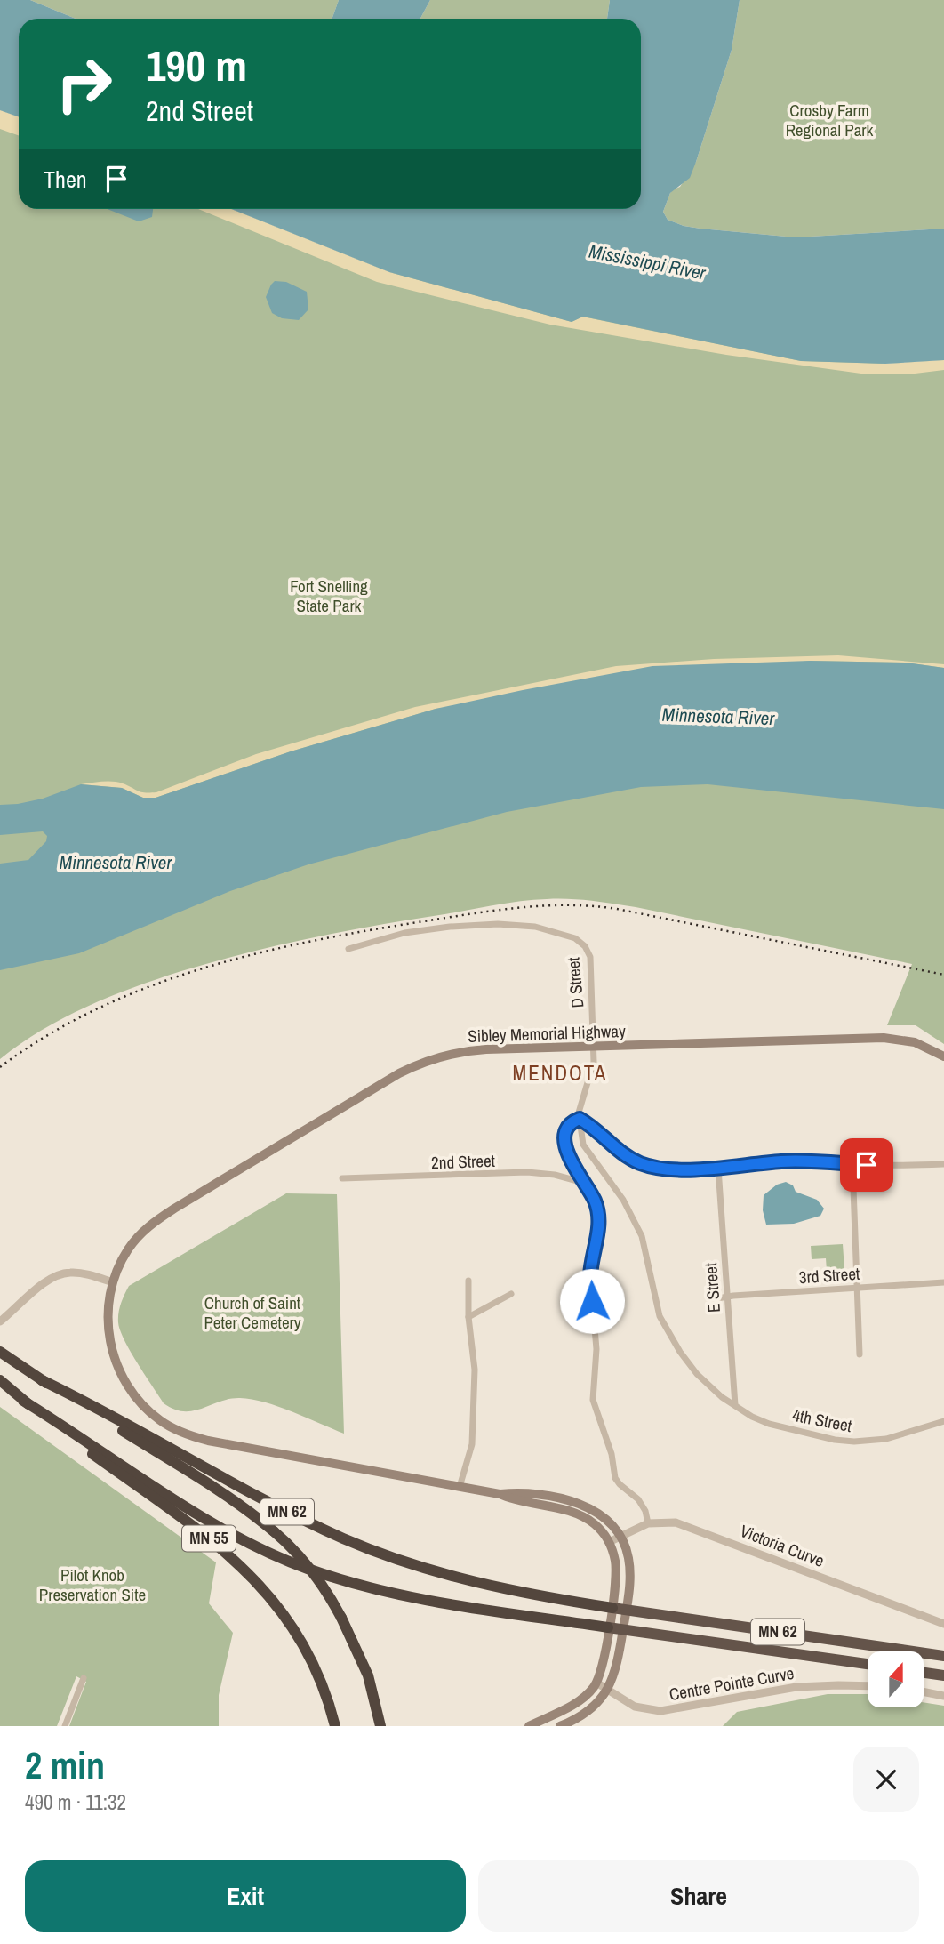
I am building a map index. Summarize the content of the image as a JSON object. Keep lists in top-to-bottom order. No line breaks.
{"streets":{"highway":["MN 62","MN 55"],"main road":["Sibley Memorial Highway"],"street":["D Street","2nd Street","3rd Street","E Street","4th Street","Victoria Curve","Centre Pointe Curve"]},"crossings":[["D Street","Sibley Memorial Highway"],["D Street","2nd Street"],["D Street","4th Street"],["D Street","Victoria Curve"],["3rd Street","E Street"],["E Street","4th Street"],["MN 62","MN 55"]],"districts":["MENDOTA"],"water":["Mississippi River","Minnesota River"],"parks":["Crosby Farm Regional Park","Fort Snelling State Park","Church of Saint Peter Cemetery","Pilot Knob Preservation Site"],"north":"top","page":{"turn":["190 m","2nd Street"],"then":"Then","heading":["2 min","490 m · 11:32"],"buttons":["Exit","Share"]}}
